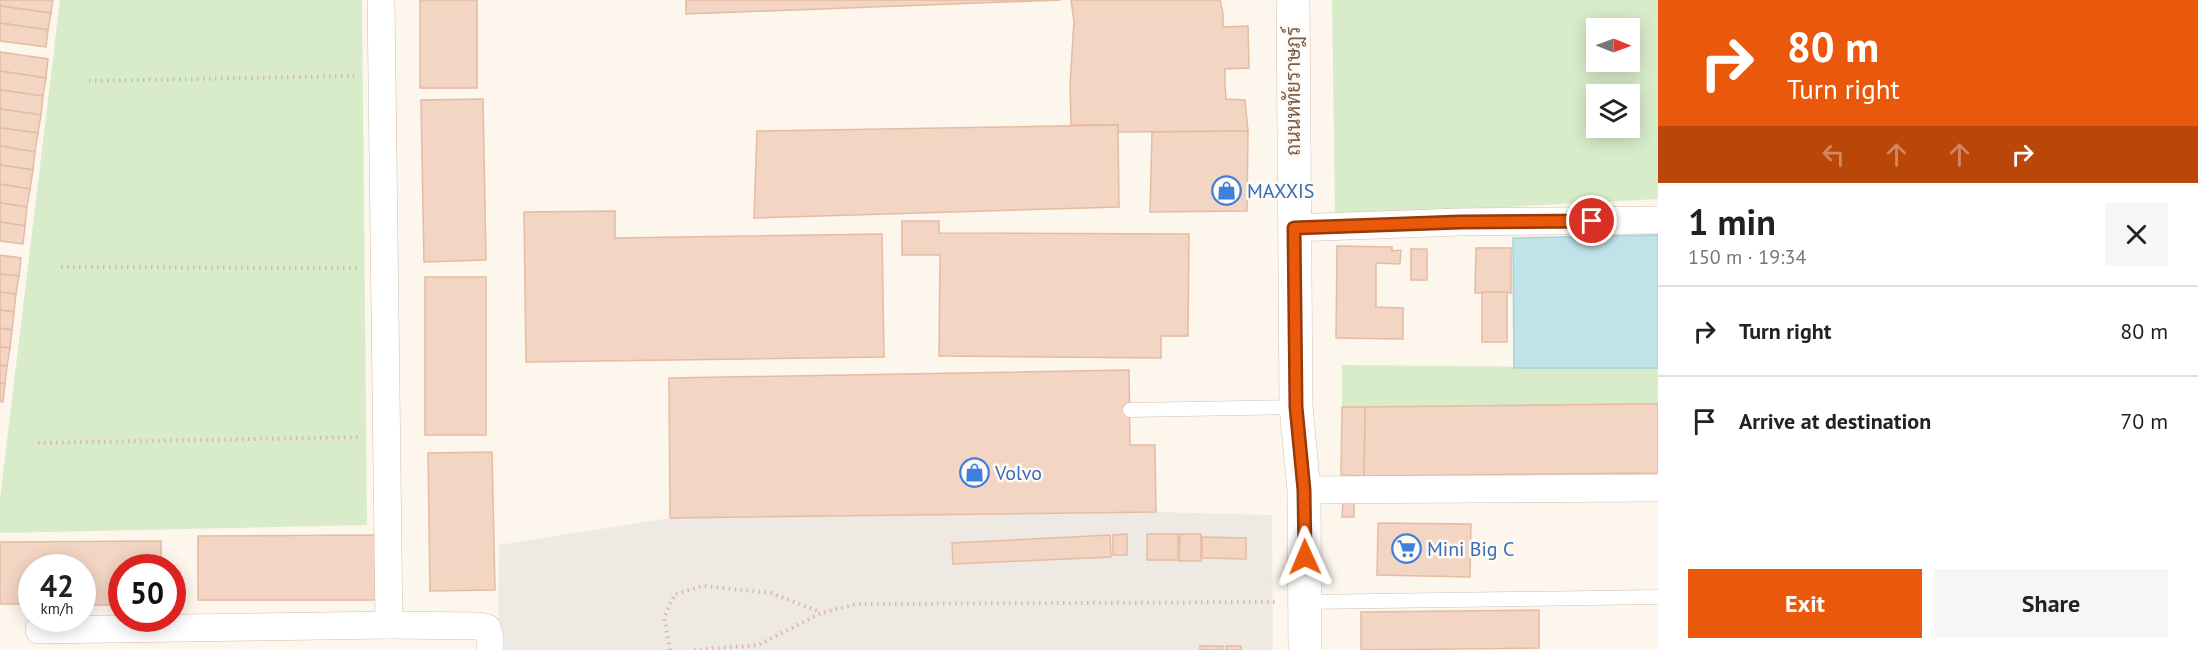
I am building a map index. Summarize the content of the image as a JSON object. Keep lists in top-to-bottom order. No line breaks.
{"streets":{"main road":["ถนนหทัยราษฎร์"]},"places":{"shop":["MAXXIS","Volvo"],"supermarket":["Mini Big C"]},"north":"right","page":{"turn":["80 m","Turn right"],"heading":["1 min","150 m · 19:34"],"list":[{"name":"Turn right","value":"80 m"},{"name":"Arrive at destination","value":"70 m"}],"speed":"42 km/h","limit":"50","buttons":["Exit","Share"]}}
